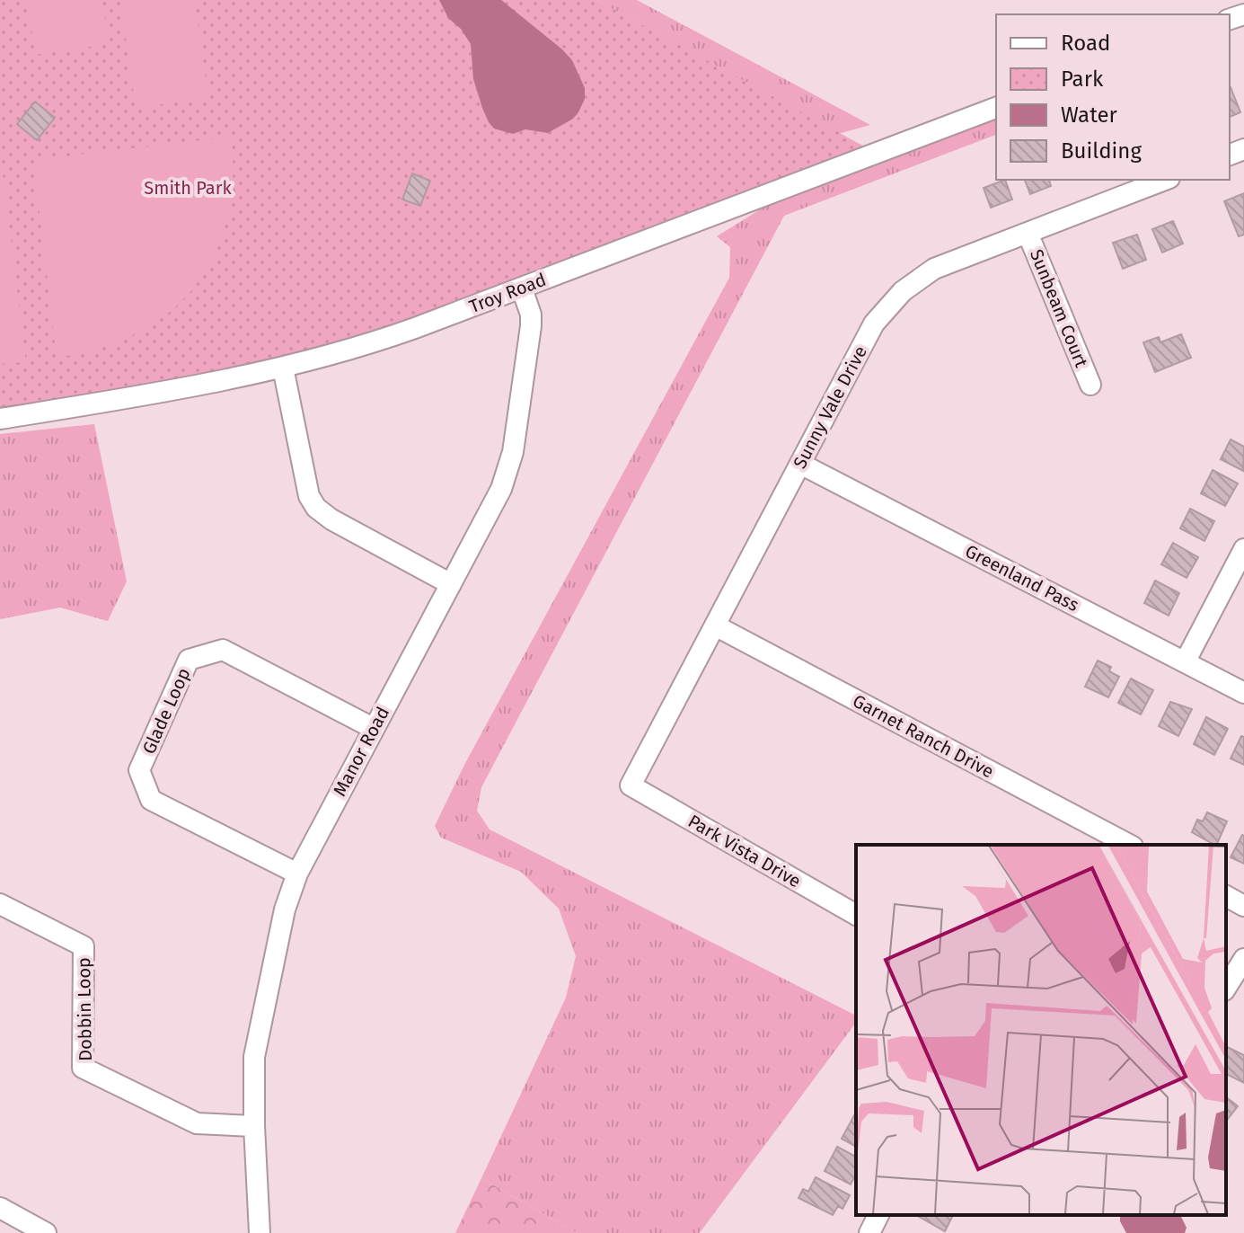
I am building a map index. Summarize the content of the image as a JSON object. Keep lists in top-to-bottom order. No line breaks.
{"streets":{"street":["Troy Road","Sunbeam Court","Sunny Vale Drive","Greenland Pass","Glade Loop","Garnet Ranch Drive","Manor Road","Park Vista Drive","Dobbin Loop"]},"crossings":[["Troy Road","Manor Road"],["Sunbeam Court","Sunny Vale Drive"],["Sunny Vale Drive","Greenland Pass"],["Sunny Vale Drive","Garnet Ranch Drive"],["Sunny Vale Drive","Park Vista Drive"],["Glade Loop","Manor Road"],["Manor Road","Dobbin Loop"]],"parks":["Smith Park"],"legend":["Road","Park","Water","Building"]}
